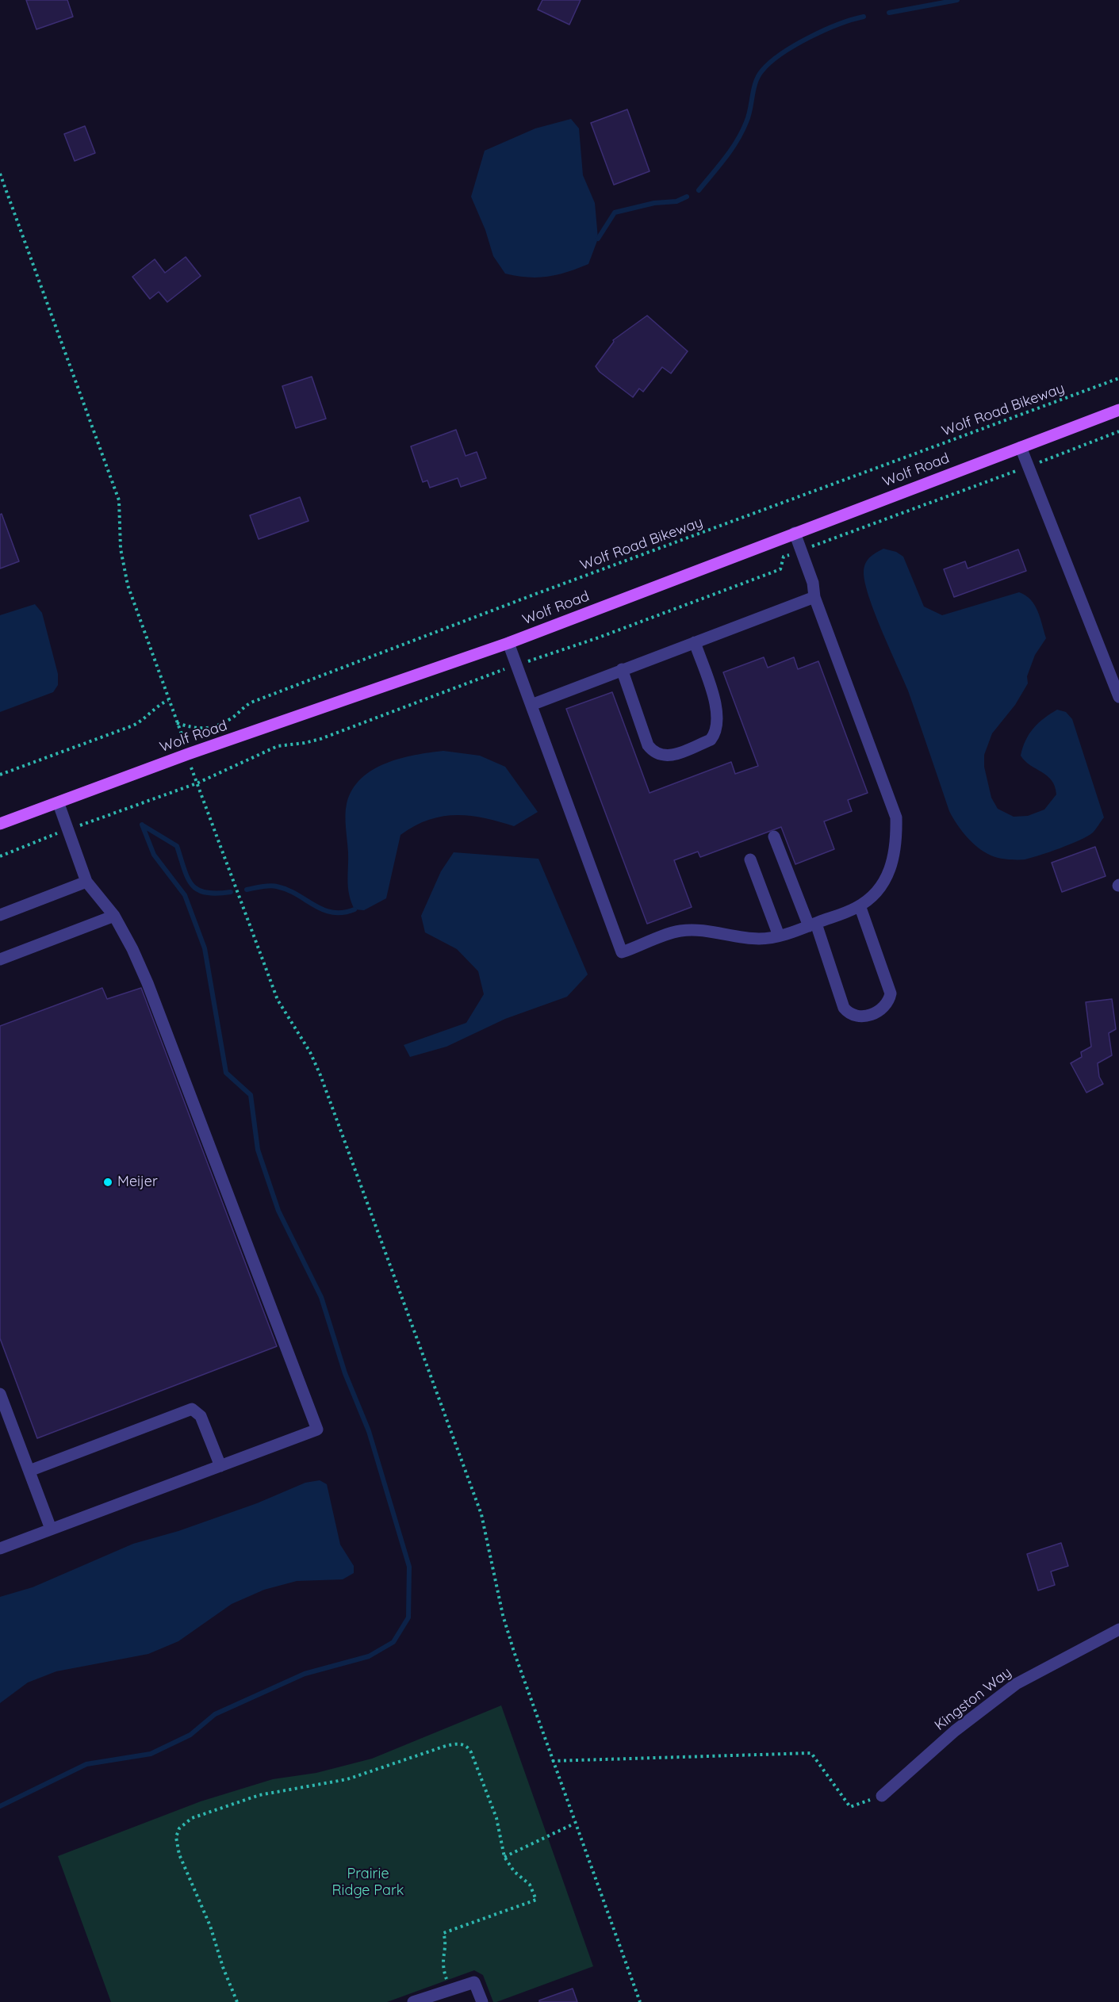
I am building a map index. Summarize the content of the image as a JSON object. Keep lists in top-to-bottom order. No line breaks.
{"streets":{"main road":["Wolf Road"],"street":["Kingston Way"],"path":["Wolf Road Bikeway"]},"parks":["Prairie Ridge Park"],"places":["Meijer"]}
